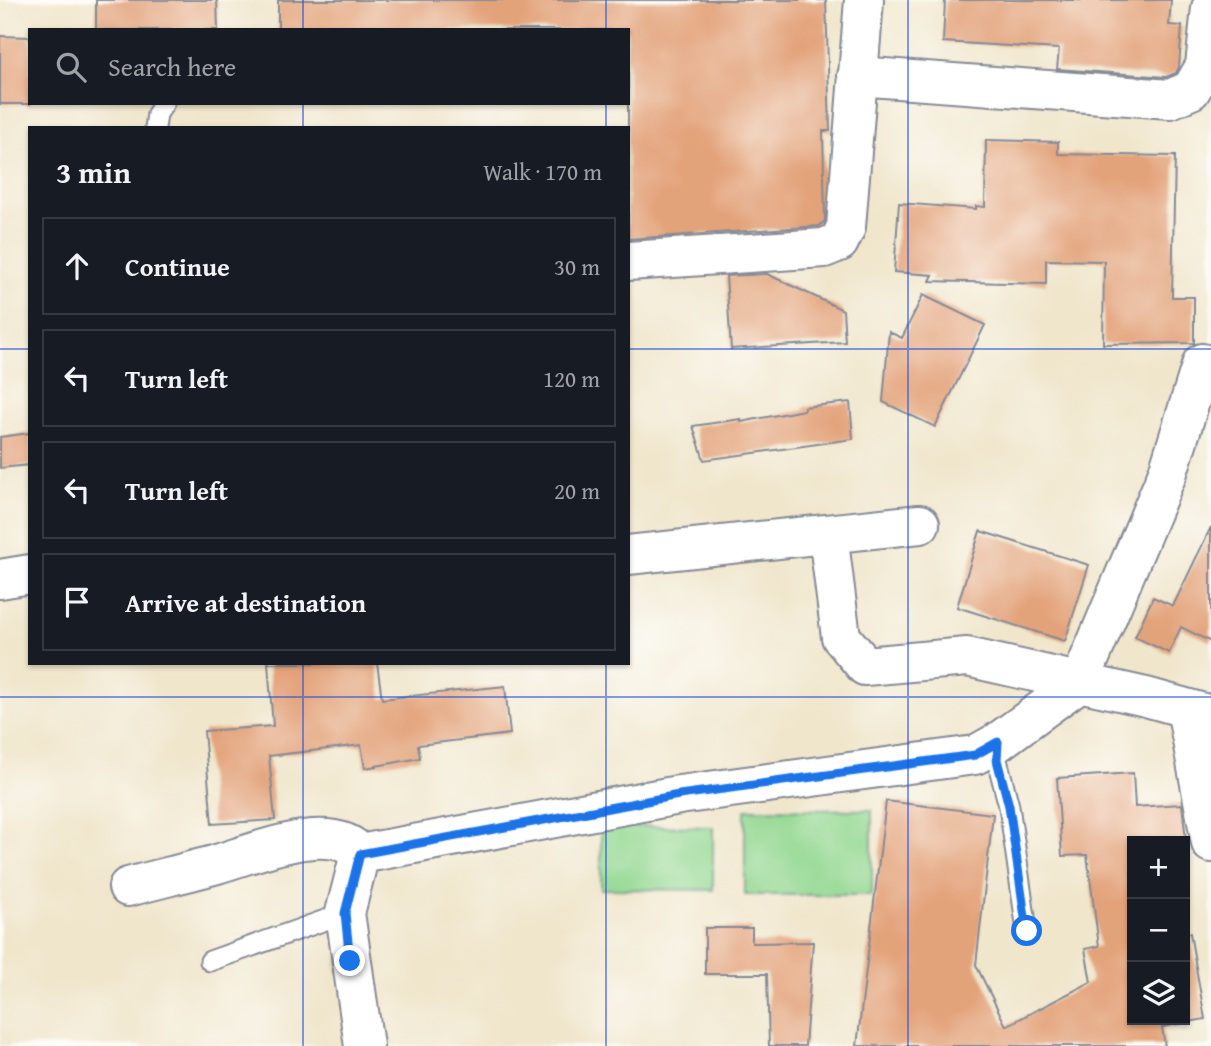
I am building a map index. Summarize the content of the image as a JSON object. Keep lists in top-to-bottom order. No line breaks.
{"page":{"search":"Search here","heading":["3 min","Walk · 170 m"],"list":[["Continue","30 m"],["Turn left","120 m"],["Turn left","20 m"],"Arrive at destination"],"map_buttons":["+","−"]}}
